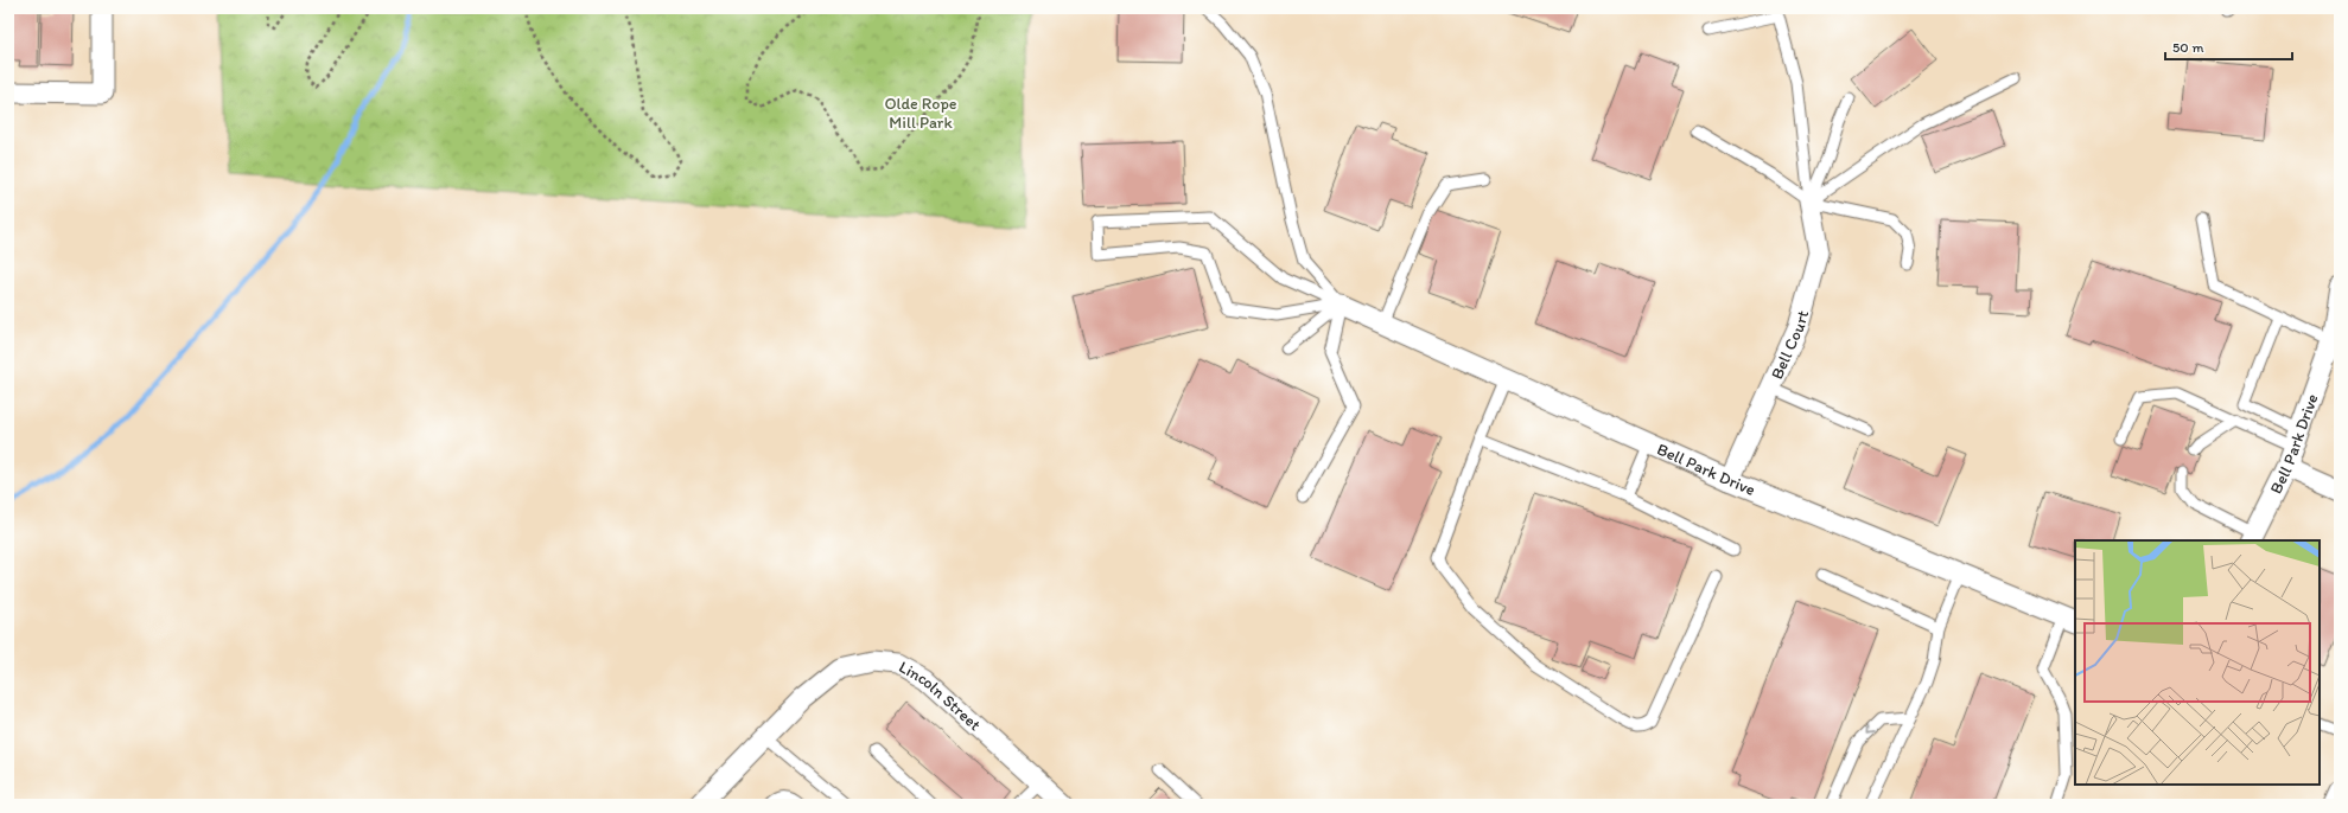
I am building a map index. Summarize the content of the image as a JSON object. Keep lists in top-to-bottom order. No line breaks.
{"streets":{"street":["Bell Court","Bell Park Drive","Lincoln Street"]},"crossings":[["Bell Court","Bell Park Drive"]],"parks":["Olde Rope Mill Park"],"scale_bar":"50 m"}
